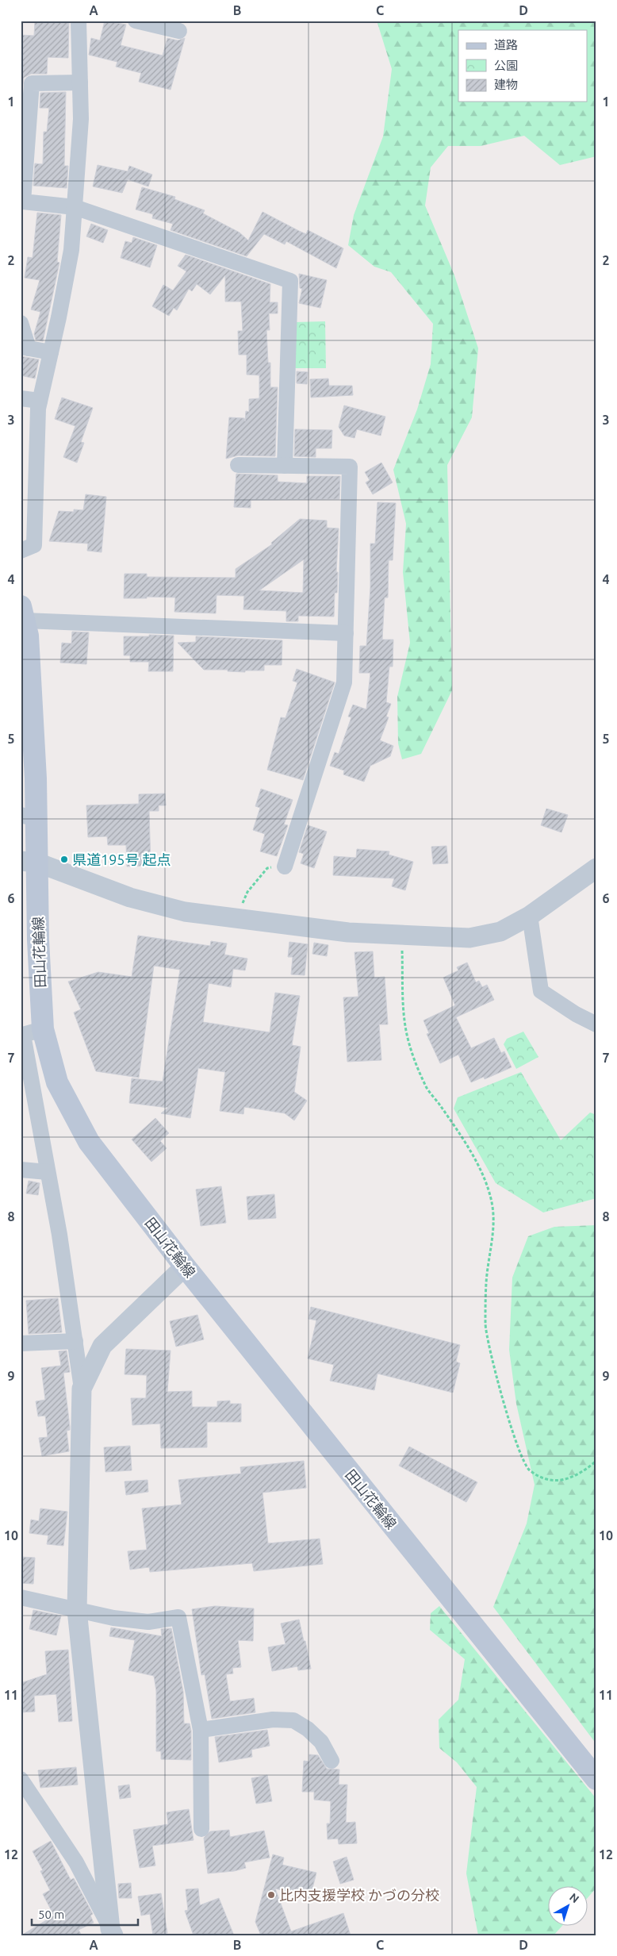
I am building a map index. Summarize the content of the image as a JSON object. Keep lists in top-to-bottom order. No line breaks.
{"streets":{"main road":["田山花輪線"]},"places":["県道195号 起点","比内支援学校 かづの分校"],"legend":["道路","公園","建物"],"scale_bar":"50 m","north":"top right","grid":{"columns":["A","B","C","D"],"rows":["1","2","3","4","5","6","7","8","9","10","11","12"]}}
